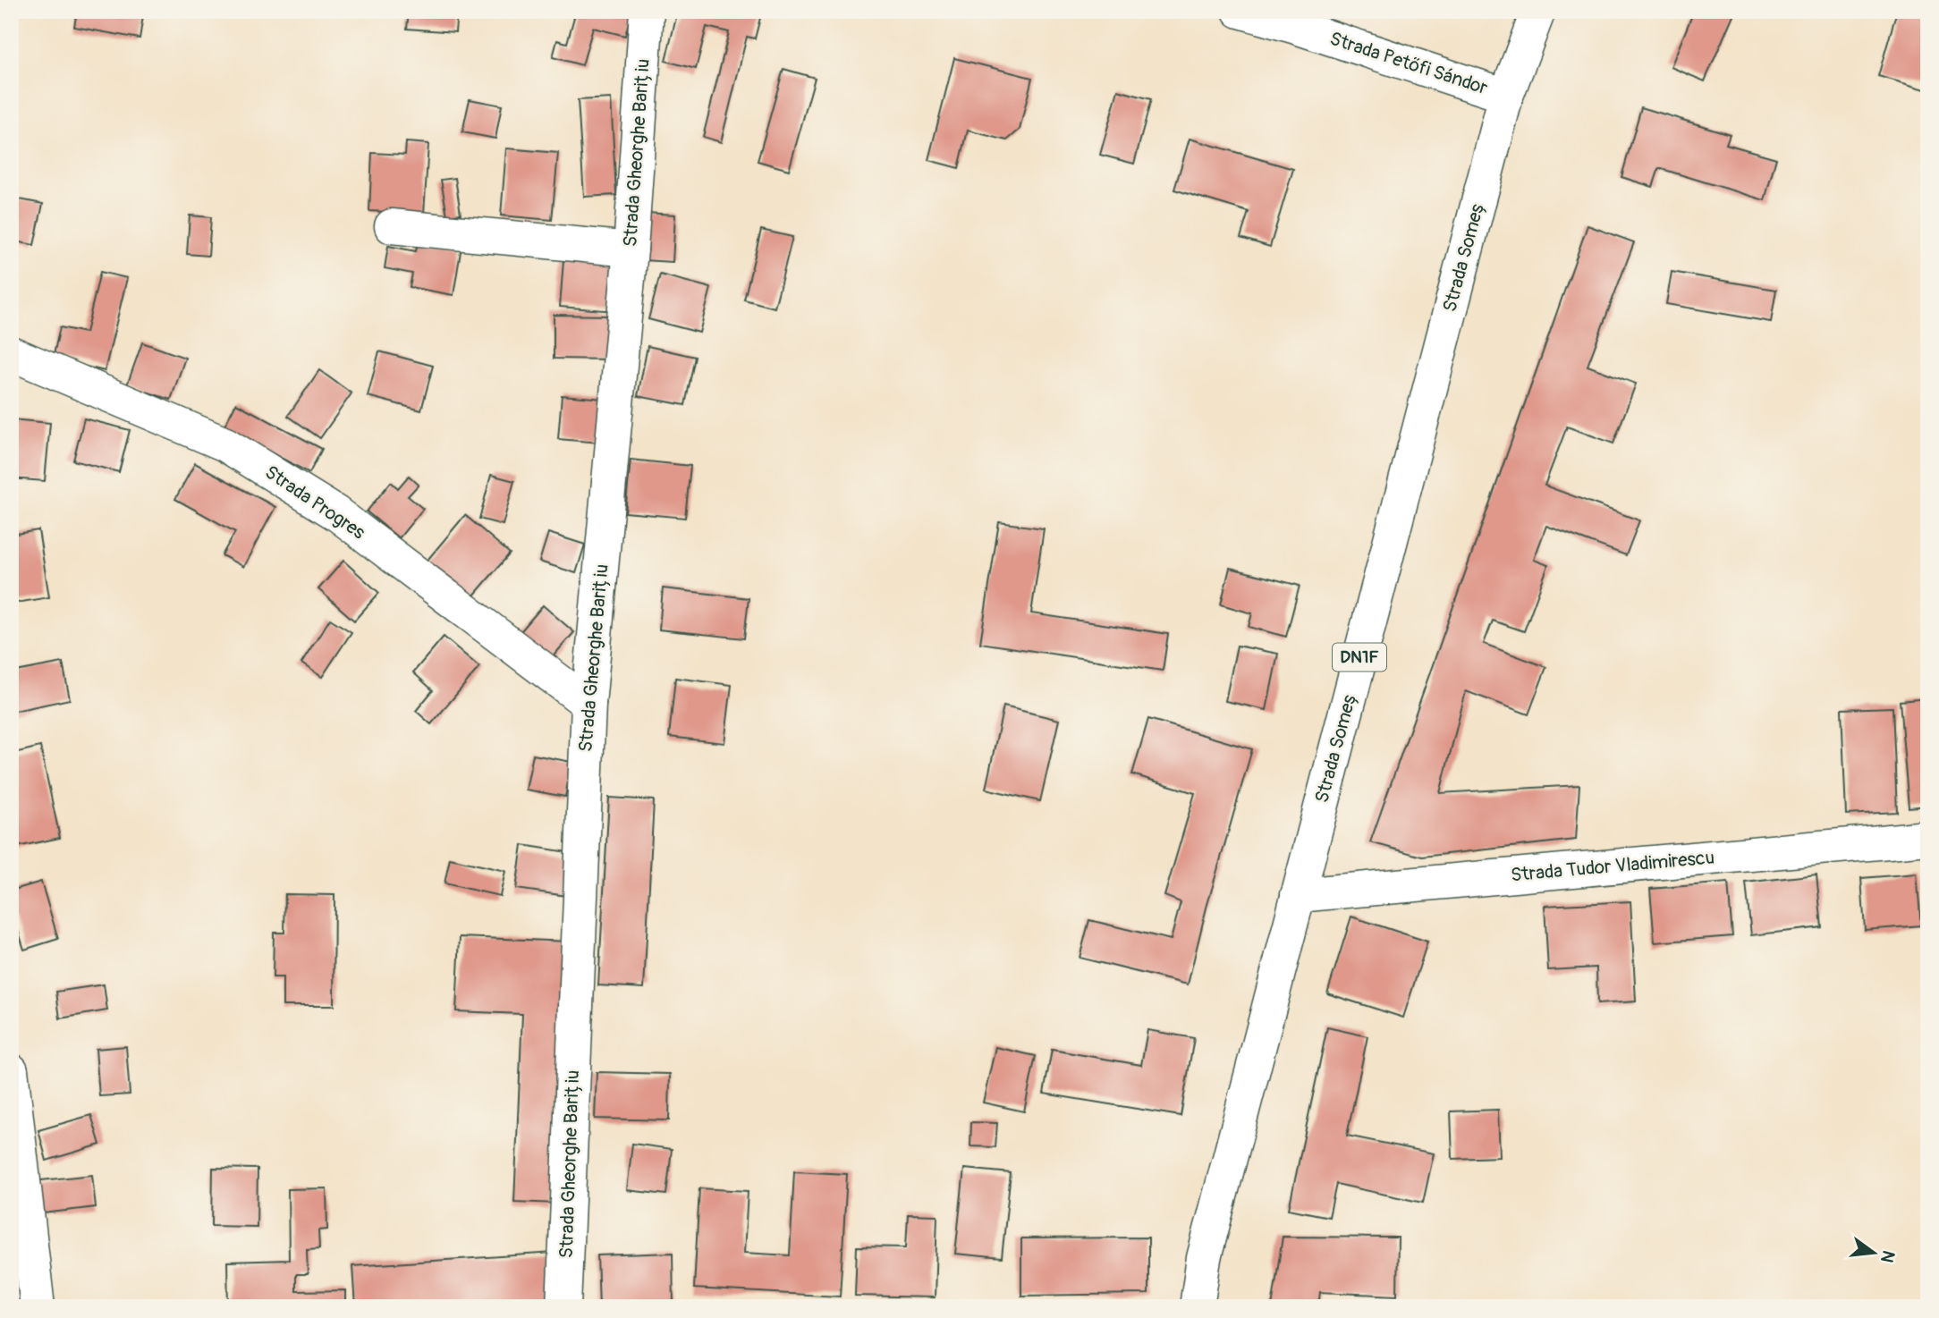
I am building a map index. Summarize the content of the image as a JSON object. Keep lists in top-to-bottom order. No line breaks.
{"streets":{"street":["Strada Petőfi Sándor","Strada Gheorghe Barițiu","Strada Someș","Strada Progres","DN1F","Strada Tudor Vladimirescu"]},"crossings":[["Strada Petőfi Sándor","Strada Someș"],["Strada Gheorghe Barițiu","Strada Progres"],["Strada Someș","Strada Tudor Vladimirescu"]],"north":"right"}
